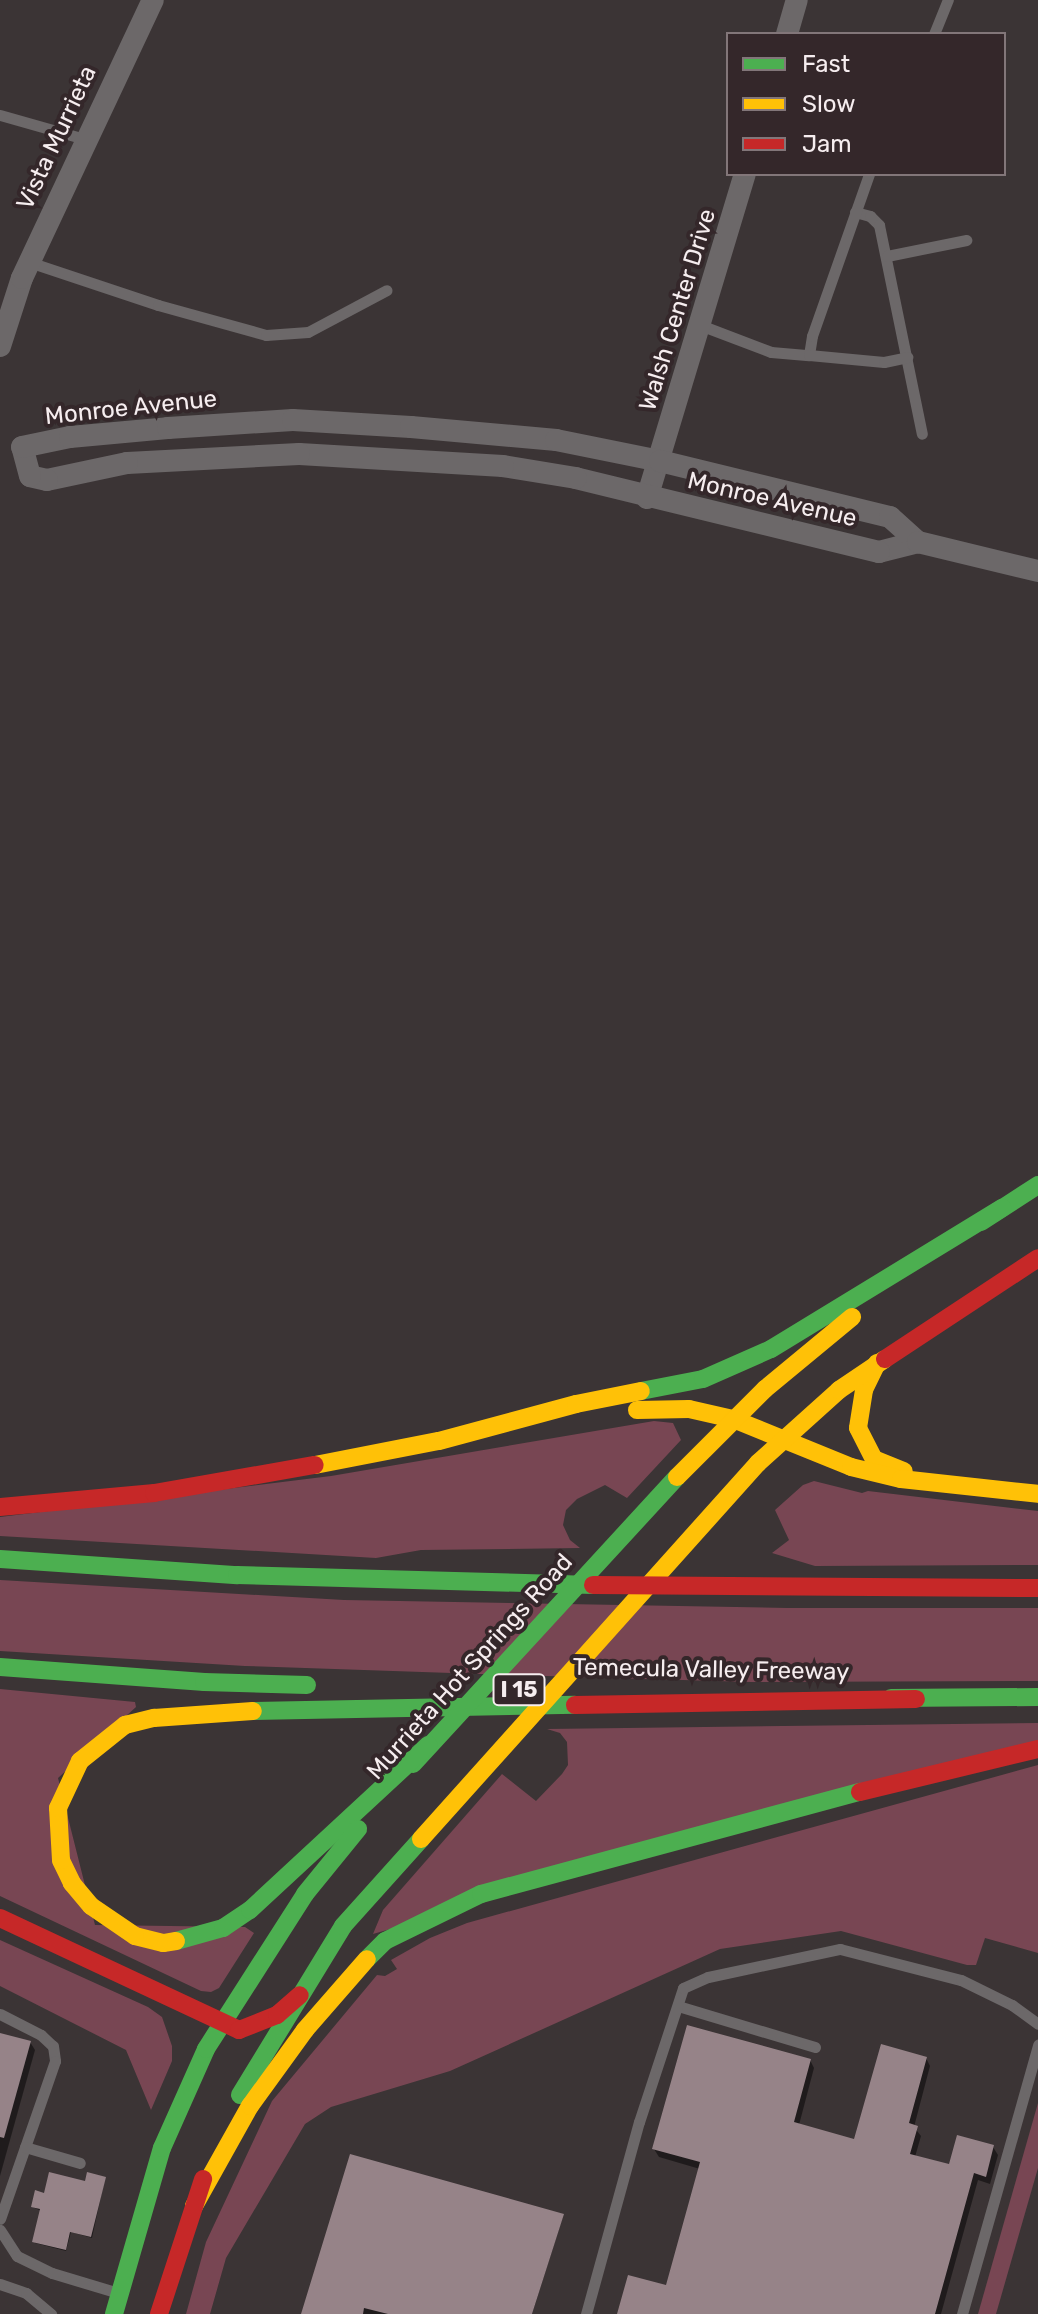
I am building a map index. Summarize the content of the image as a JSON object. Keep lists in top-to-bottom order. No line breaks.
{"streets":{"main road":["Murrieta Hot Springs Road","Temecula Valley Freeway","I 15"],"street":["Vista Murrieta","Walsh Center Drive","Monroe Avenue"]},"crossings":[["Walsh Center Drive","Monroe Avenue"]],"legend":["Fast","Slow","Jam"]}
